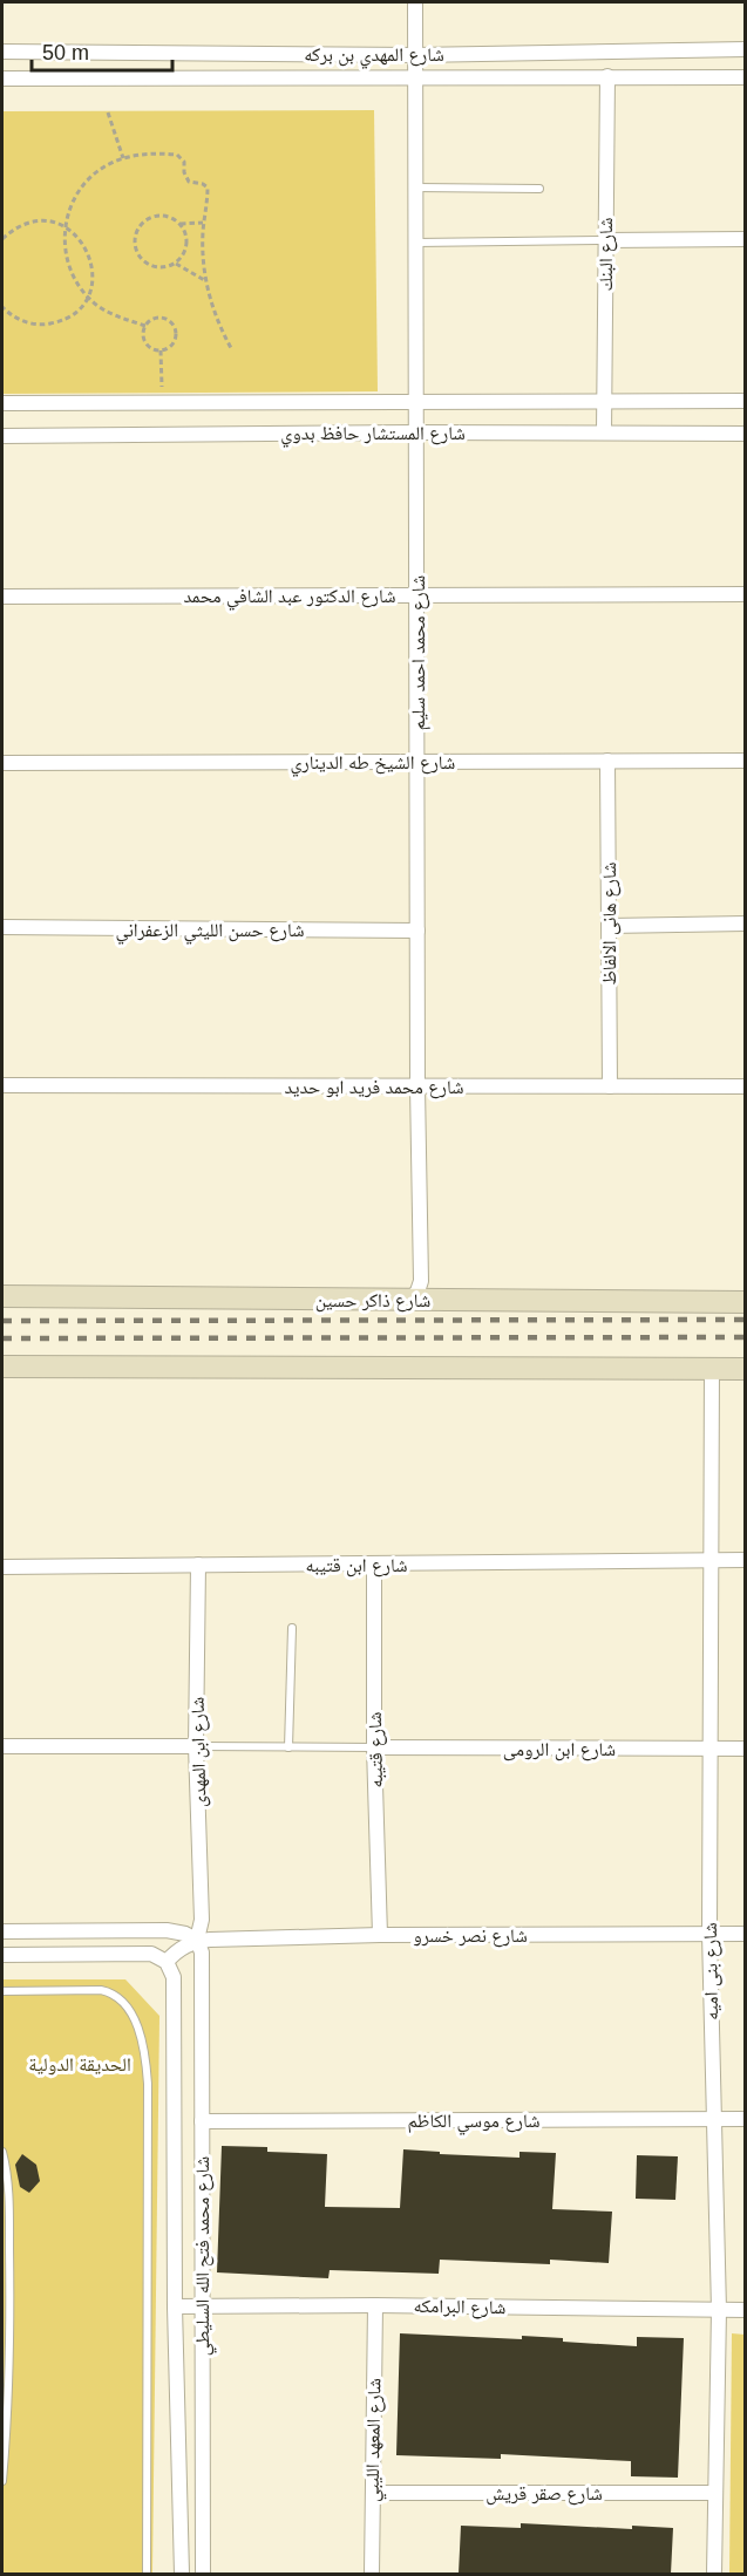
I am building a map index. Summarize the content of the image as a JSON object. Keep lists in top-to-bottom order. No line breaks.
{"streets":{"main road":["شارع ذاكر حسين"],"street":["شارع المهدي بن بركه","شارع البنك","شارع المستشار حافظ بدوي","شارع الدكتور عبد الشافي محمد","شارع محمد احمد سليم","شارع الشيخ طه الديناري","شارع هانى الالفاظ","شارع حسن الليثي الزعفراني","شارع محمد فريد ابو حديد","شارع ابن قتيبه","شارع ابن الرومى","شارع قتيبه","شارع ابن المهدى","شارع نصر خسرو","شارع بنى اميه","شارع موسي الكاظم","شارع محمد فتح الله السليطي","شارع البرامكه","شارع المعهد الليبي","شارع صقر قريش"]},"crossings":[["شارع المهدي بن بركه","شارع البنك"],["شارع المهدي بن بركه","شارع محمد احمد سليم"],["شارع البنك","شارع المستشار حافظ بدوي"],["شارع المستشار حافظ بدوي","شارع محمد احمد سليم"],["شارع الدكتور عبد الشافي محمد","شارع محمد احمد سليم"],["شارع محمد احمد سليم","شارع الشيخ طه الديناري"],["شارع محمد احمد سليم","شارع حسن الليثي الزعفراني"],["شارع محمد احمد سليم","شارع محمد فريد ابو حديد"],["شارع محمد احمد سليم","شارع ذاكر حسين"],["شارع الشيخ طه الديناري","شارع هانى الالفاظ"],["شارع هانى الالفاظ","شارع محمد فريد ابو حديد"],["شارع ابن قتيبه","شارع قتيبه"],["شارع ابن قتيبه","شارع ابن المهدى"],["شارع ابن قتيبه","شارع بنى اميه"],["شارع ابن الرومى","شارع قتيبه"],["شارع ابن الرومى","شارع بنى اميه"],["شارع قتيبه","شارع نصر خسرو"],["شارع ابن المهدى","شارع نصر خسرو"],["شارع ابن المهدى","شارع محمد فتح الله السليطي"],["شارع نصر خسرو","شارع بنى اميه"],["شارع نصر خسرو","شارع محمد فتح الله السليطي"],["شارع بنى اميه","شارع موسي الكاظم"],["شارع بنى اميه","شارع البرامكه"],["شارع بنى اميه","شارع صقر قريش"],["شارع موسي الكاظم","شارع محمد فتح الله السليطي"],["شارع محمد فتح الله السليطي","شارع البرامكه"],["شارع البرامكه","شارع المعهد الليبي"],["شارع المعهد الليبي","شارع صقر قريش"]],"parks":["الحديقة الدولية"],"scale_bar":"50 m"}
